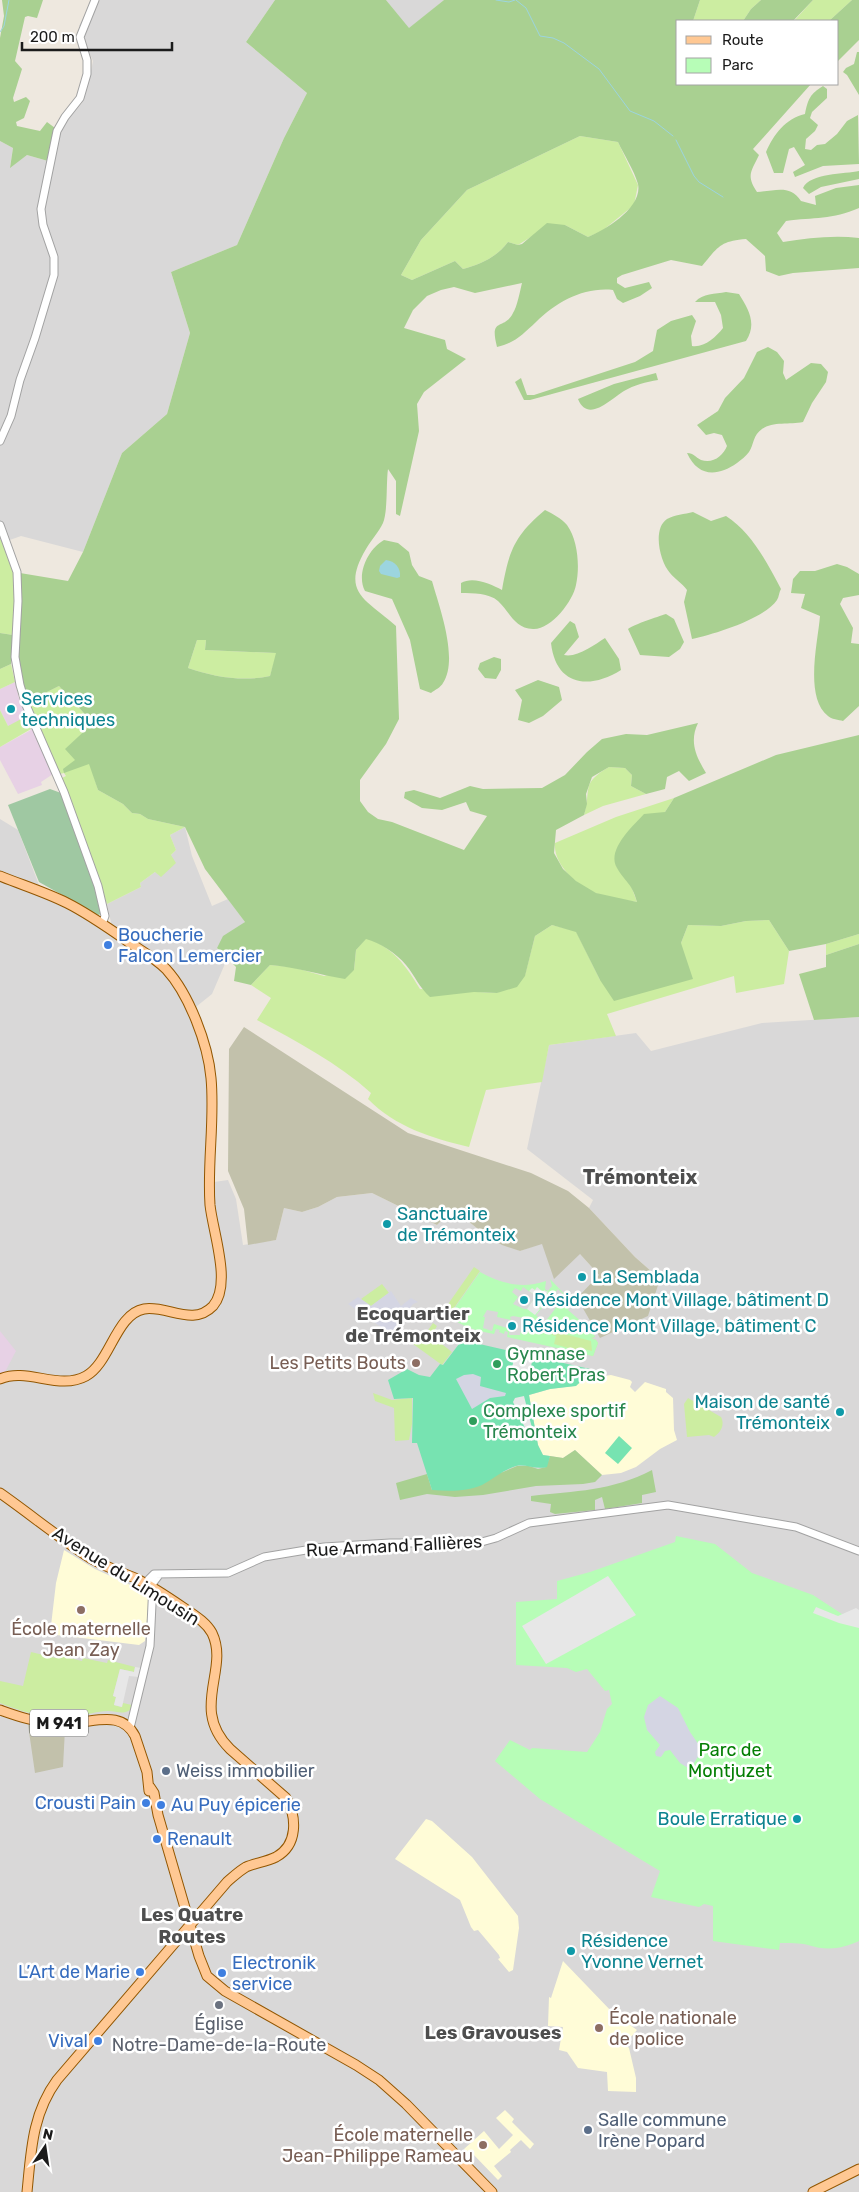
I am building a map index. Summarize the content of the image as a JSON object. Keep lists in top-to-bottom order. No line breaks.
{"streets":{"main road":["Avenue du Limousin","M 941"],"street":["Rue Armand Fallières"]},"crossings":[["Rue Armand Fallières","Avenue du Limousin"]],"districts":["Trémonteix","Ecoquartier de Trémonteix","Les Quatre Routes","Les Gravouses"],"parks":["Parc de Montjuzet"],"places":["Services techniques","Boucherie Falcon Lemercier","Sanctuaire de Trémonteix","La Semblada","Résidence Mont Village, bâtiment D","Résidence Mont Village, bâtiment C","Les Petits Bouts","Gymnase Robert Pras","Maison de santé Trémonteix","Complexe sportif Trémonteix","École maternelle Jean Zay","Weiss immobilier","Crousti Pain","Au Puy épicerie","Boule Erratique","Renault","Résidence Yvonne Vernet","L’Art de Marie","Electronik service","Église Notre-Dame-de-la-Route","École nationale de police","Vival","Salle commune Irène Popard","École maternelle Jean-Philippe Rameau"],"legend":["Route","Parc"],"scale_bar":"200 m","north":"top"}
